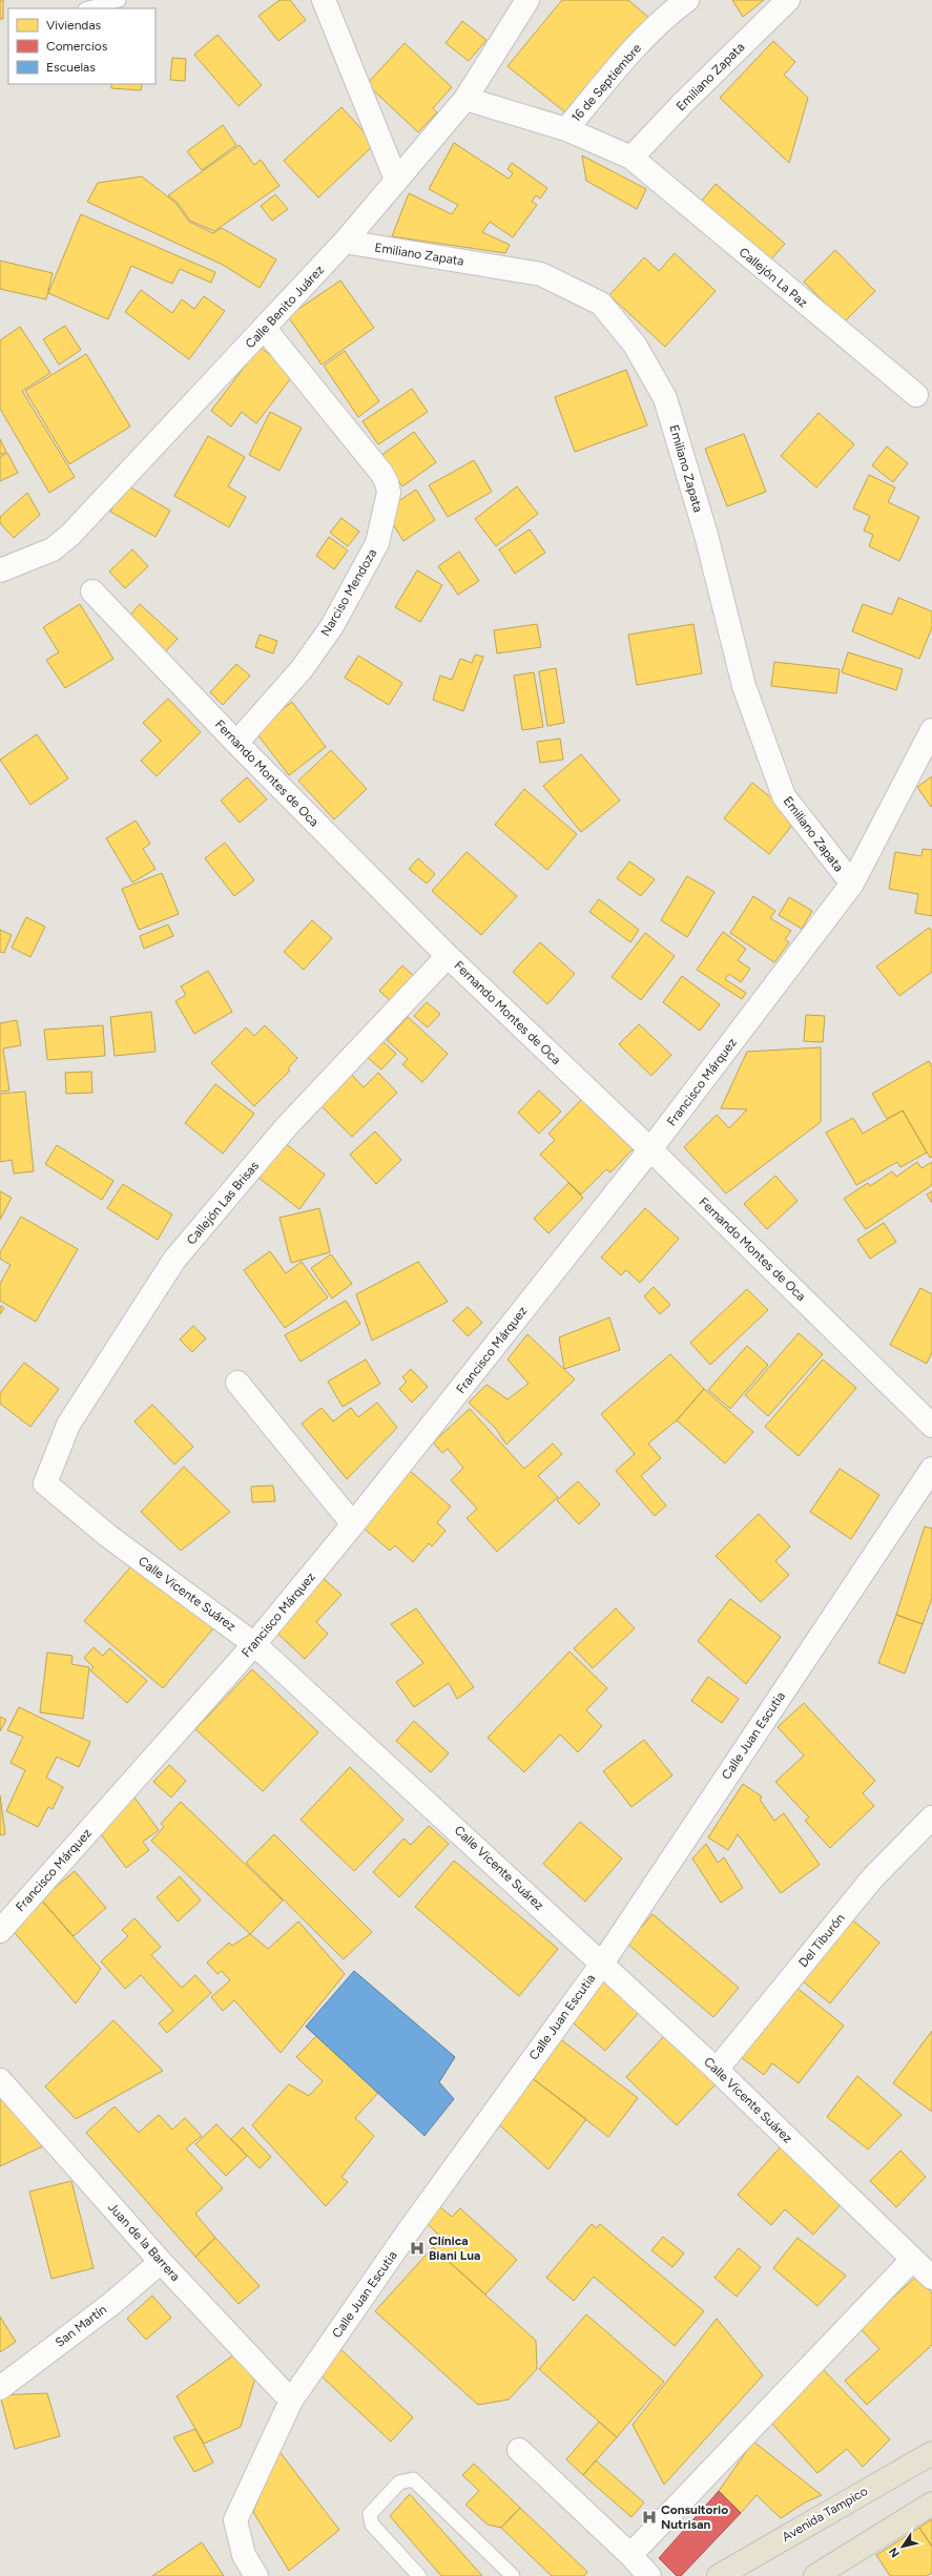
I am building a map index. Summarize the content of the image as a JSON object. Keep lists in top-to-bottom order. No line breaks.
{"streets":{"main road":["Avenida Tampico"],"street":["Emiliano Zapata","16 de Septiembre","Callejón La Paz","Calle Benito Juárez","Narciso Mendoza","Fernando Montes de Oca","Francisco Márquez","Callejón Las Brisas","Calle Vicente Suárez","Calle Juan Escutia","Del Tiburón","Juan de la Barrera","San Martín"]},"crossings":[["Emiliano Zapata","Callejón La Paz"],["Emiliano Zapata","Calle Benito Juárez"],["Emiliano Zapata","Francisco Márquez"],["16 de Septiembre","Calle Benito Juárez"],["Calle Benito Juárez","Narciso Mendoza"],["Narciso Mendoza","Fernando Montes de Oca"],["Fernando Montes de Oca","Francisco Márquez"],["Fernando Montes de Oca","Callejón Las Brisas"],["Francisco Márquez","Calle Vicente Suárez"],["Callejón Las Brisas","Calle Vicente Suárez"],["Calle Vicente Suárez","Calle Juan Escutia"],["Calle Vicente Suárez","Del Tiburón"],["Calle Juan Escutia","Juan de la Barrera"],["Juan de la Barrera","San Martín"]],"places":{"hospital":["Clínica Biani Lua","Consultorio Nutrisan"]},"legend":["Viviendas","Comercios","Escuelas"],"north":"bottom left"}
